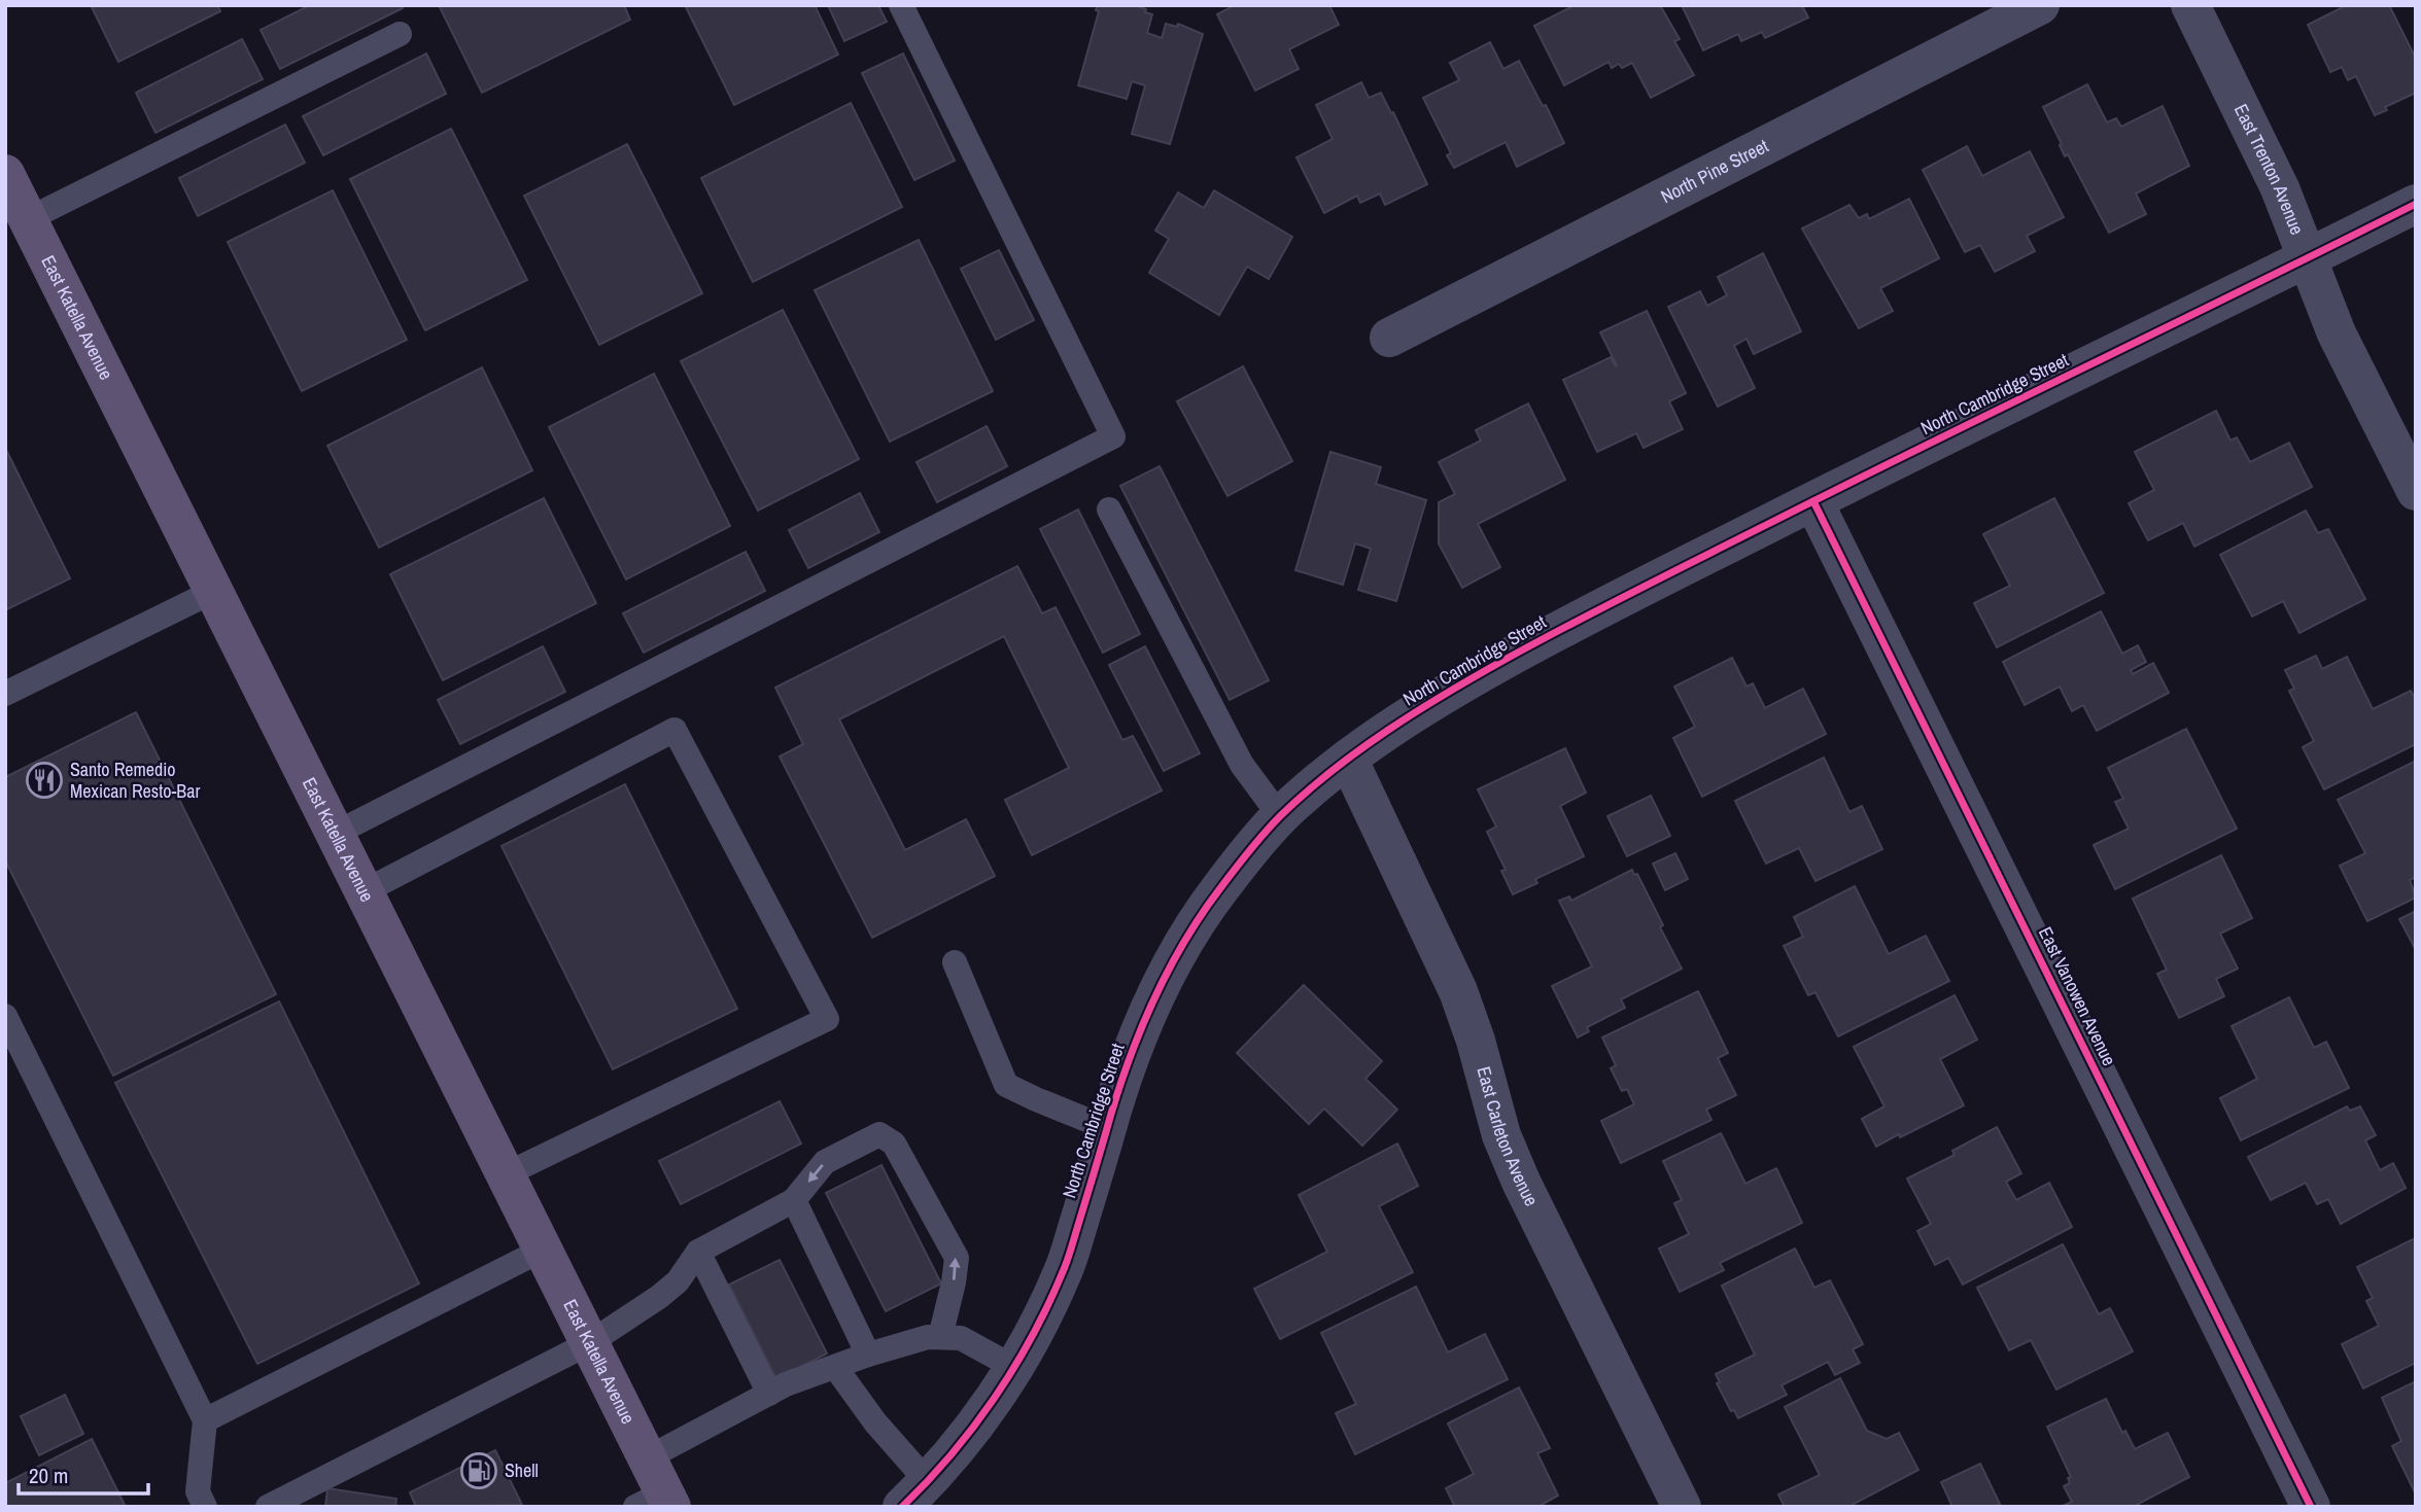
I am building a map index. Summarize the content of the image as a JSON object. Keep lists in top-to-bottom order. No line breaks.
{"streets":{"main road":["East Katella Avenue"],"street":["East Trenton Avenue","North Pine Street","North Cambridge Street","East Vanowen Avenue","East Carleton Avenue"]},"crossings":[["East Trenton Avenue","North Cambridge Street"],["North Cambridge Street","East Vanowen Avenue"],["North Cambridge Street","East Carleton Avenue"]],"places":{"restaurant":["Santo Remedio Mexican Resto-Bar"],"fuel station":["Shell"]},"scale_bar":"20 m"}
